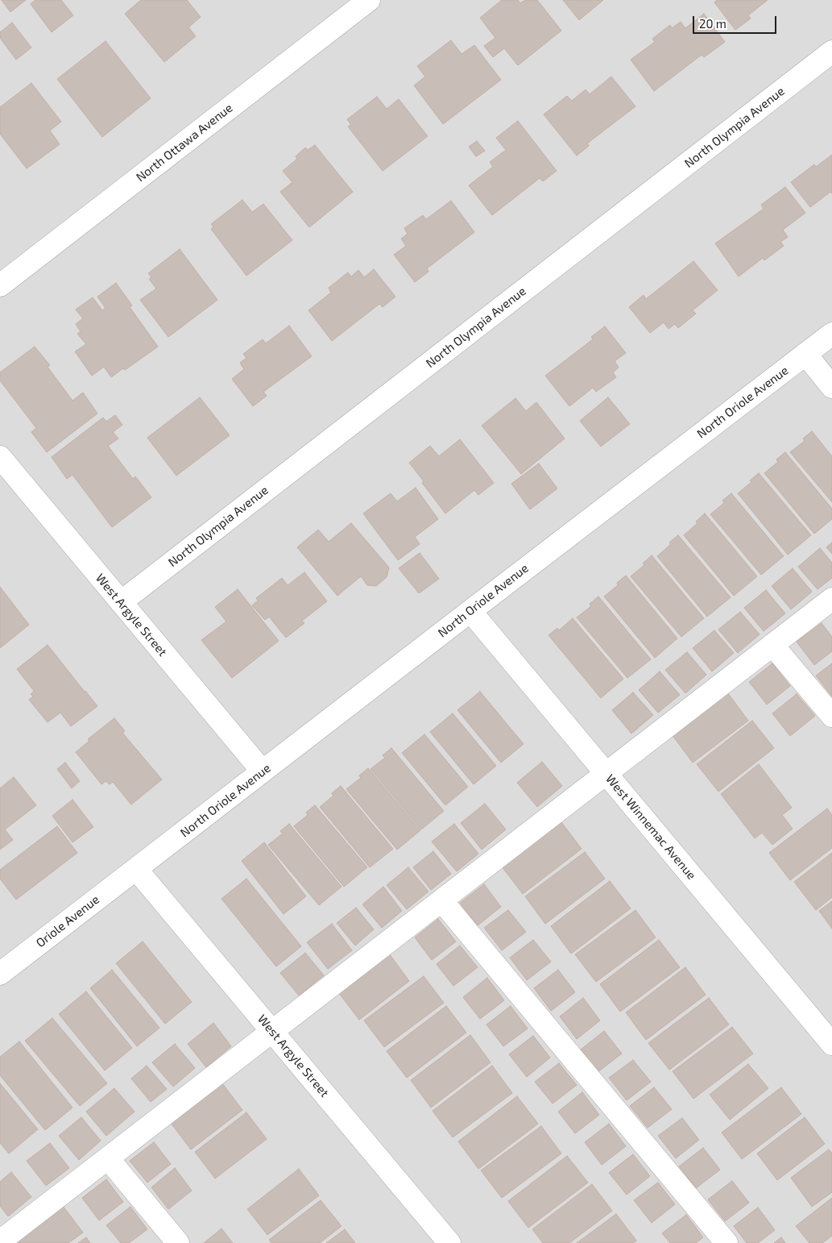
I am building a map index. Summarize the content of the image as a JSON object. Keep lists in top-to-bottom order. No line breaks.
{"streets":{"street":["North Olympia Avenue","North Ottawa Avenue","North Oriole Avenue","West Argyle Street","West Winnemac Avenue","Oriole Avenue"]},"crossings":[["North Olympia Avenue","West Argyle Street"],["North Oriole Avenue","West Argyle Street"],["North Oriole Avenue","West Winnemac Avenue"],["North Oriole Avenue","Oriole Avenue"],["West Argyle Street","Oriole Avenue"]],"scale_bar":"20 m"}
